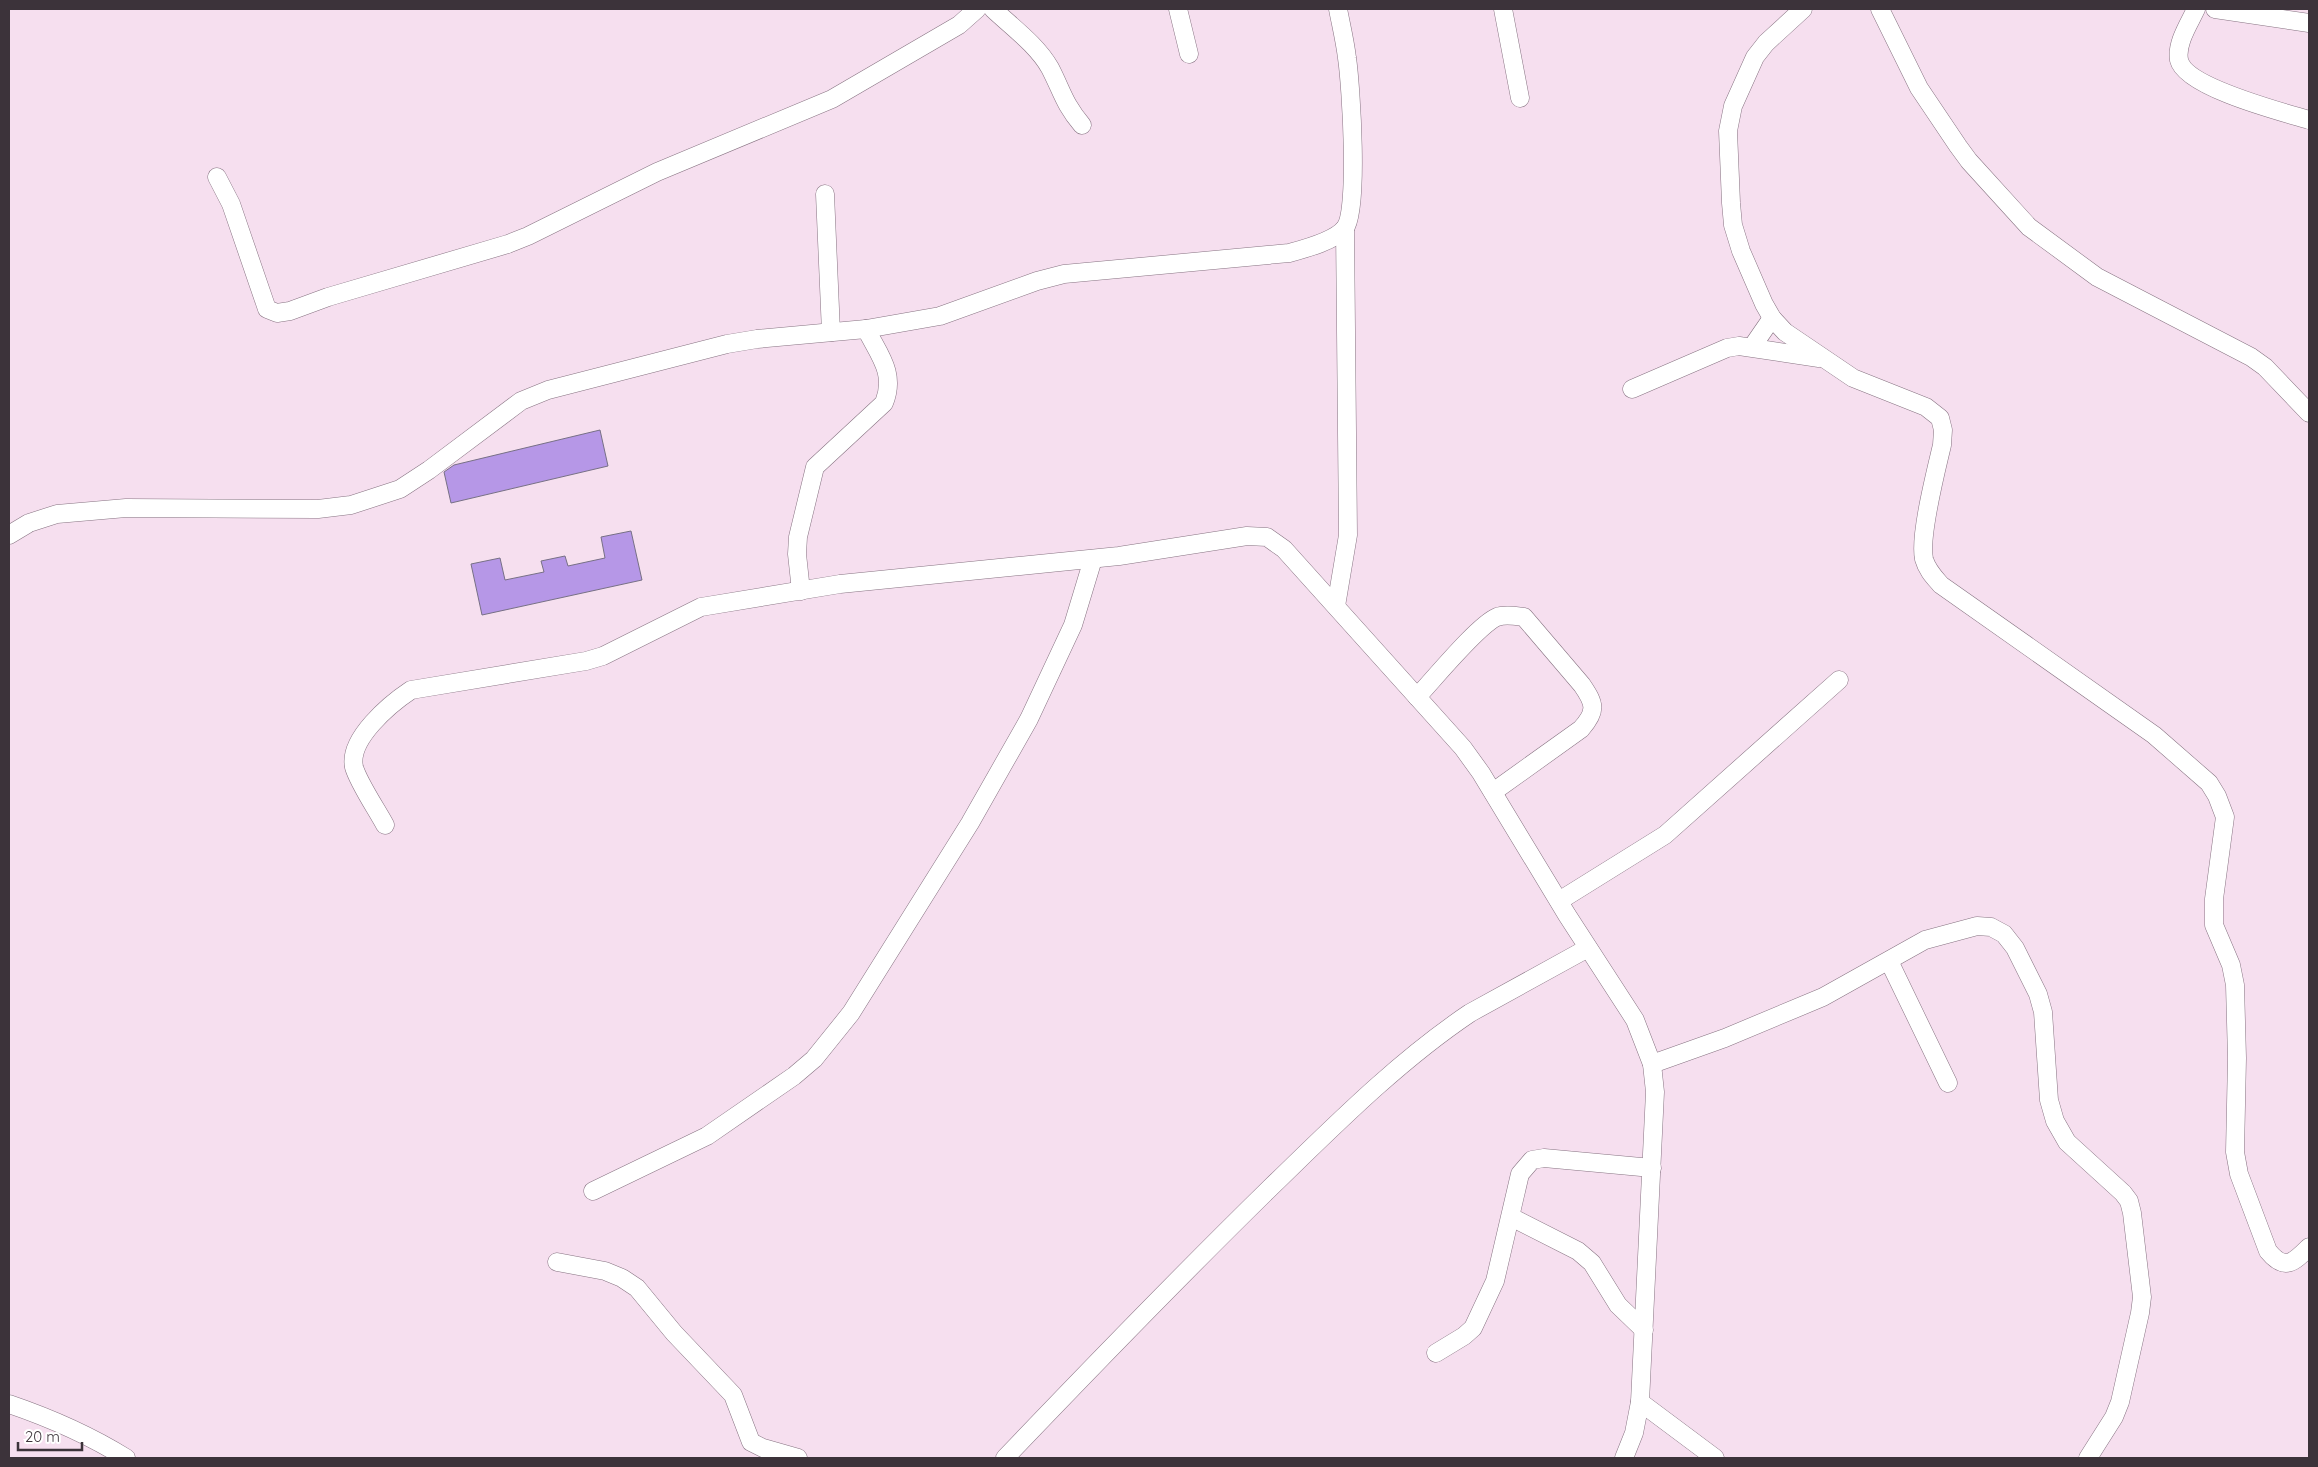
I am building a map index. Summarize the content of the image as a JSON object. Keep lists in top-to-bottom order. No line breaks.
{"scale_bar":"20 m"}
